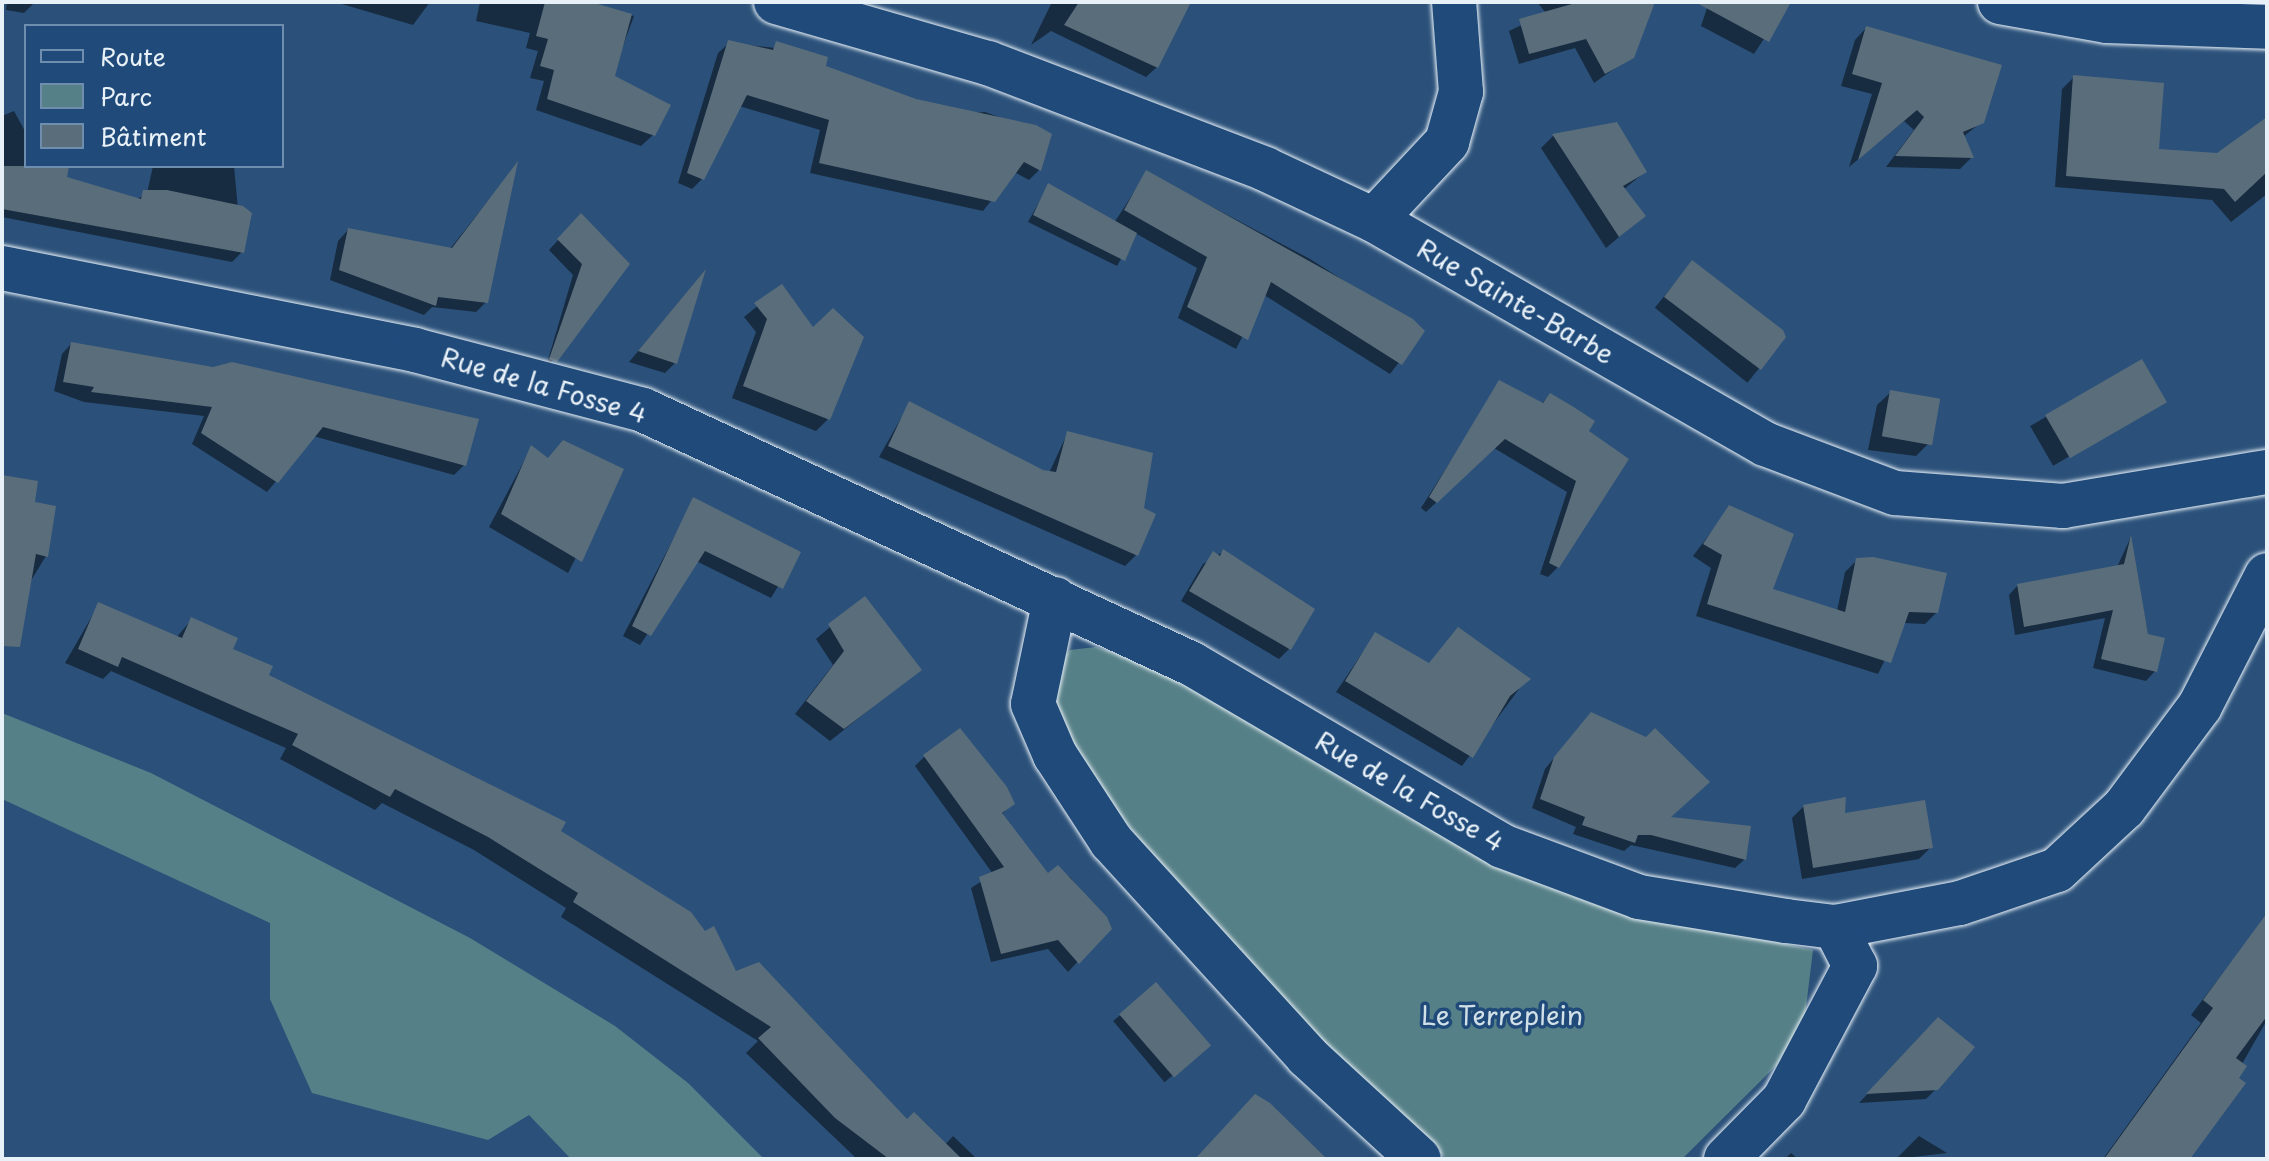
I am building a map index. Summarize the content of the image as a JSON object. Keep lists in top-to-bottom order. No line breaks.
{"streets":{"street":["Rue Sainte-Barbe","Rue de la Fosse 4"]},"parks":["Le Terreplein"],"legend":["Route","Parc","Bâtiment"]}
